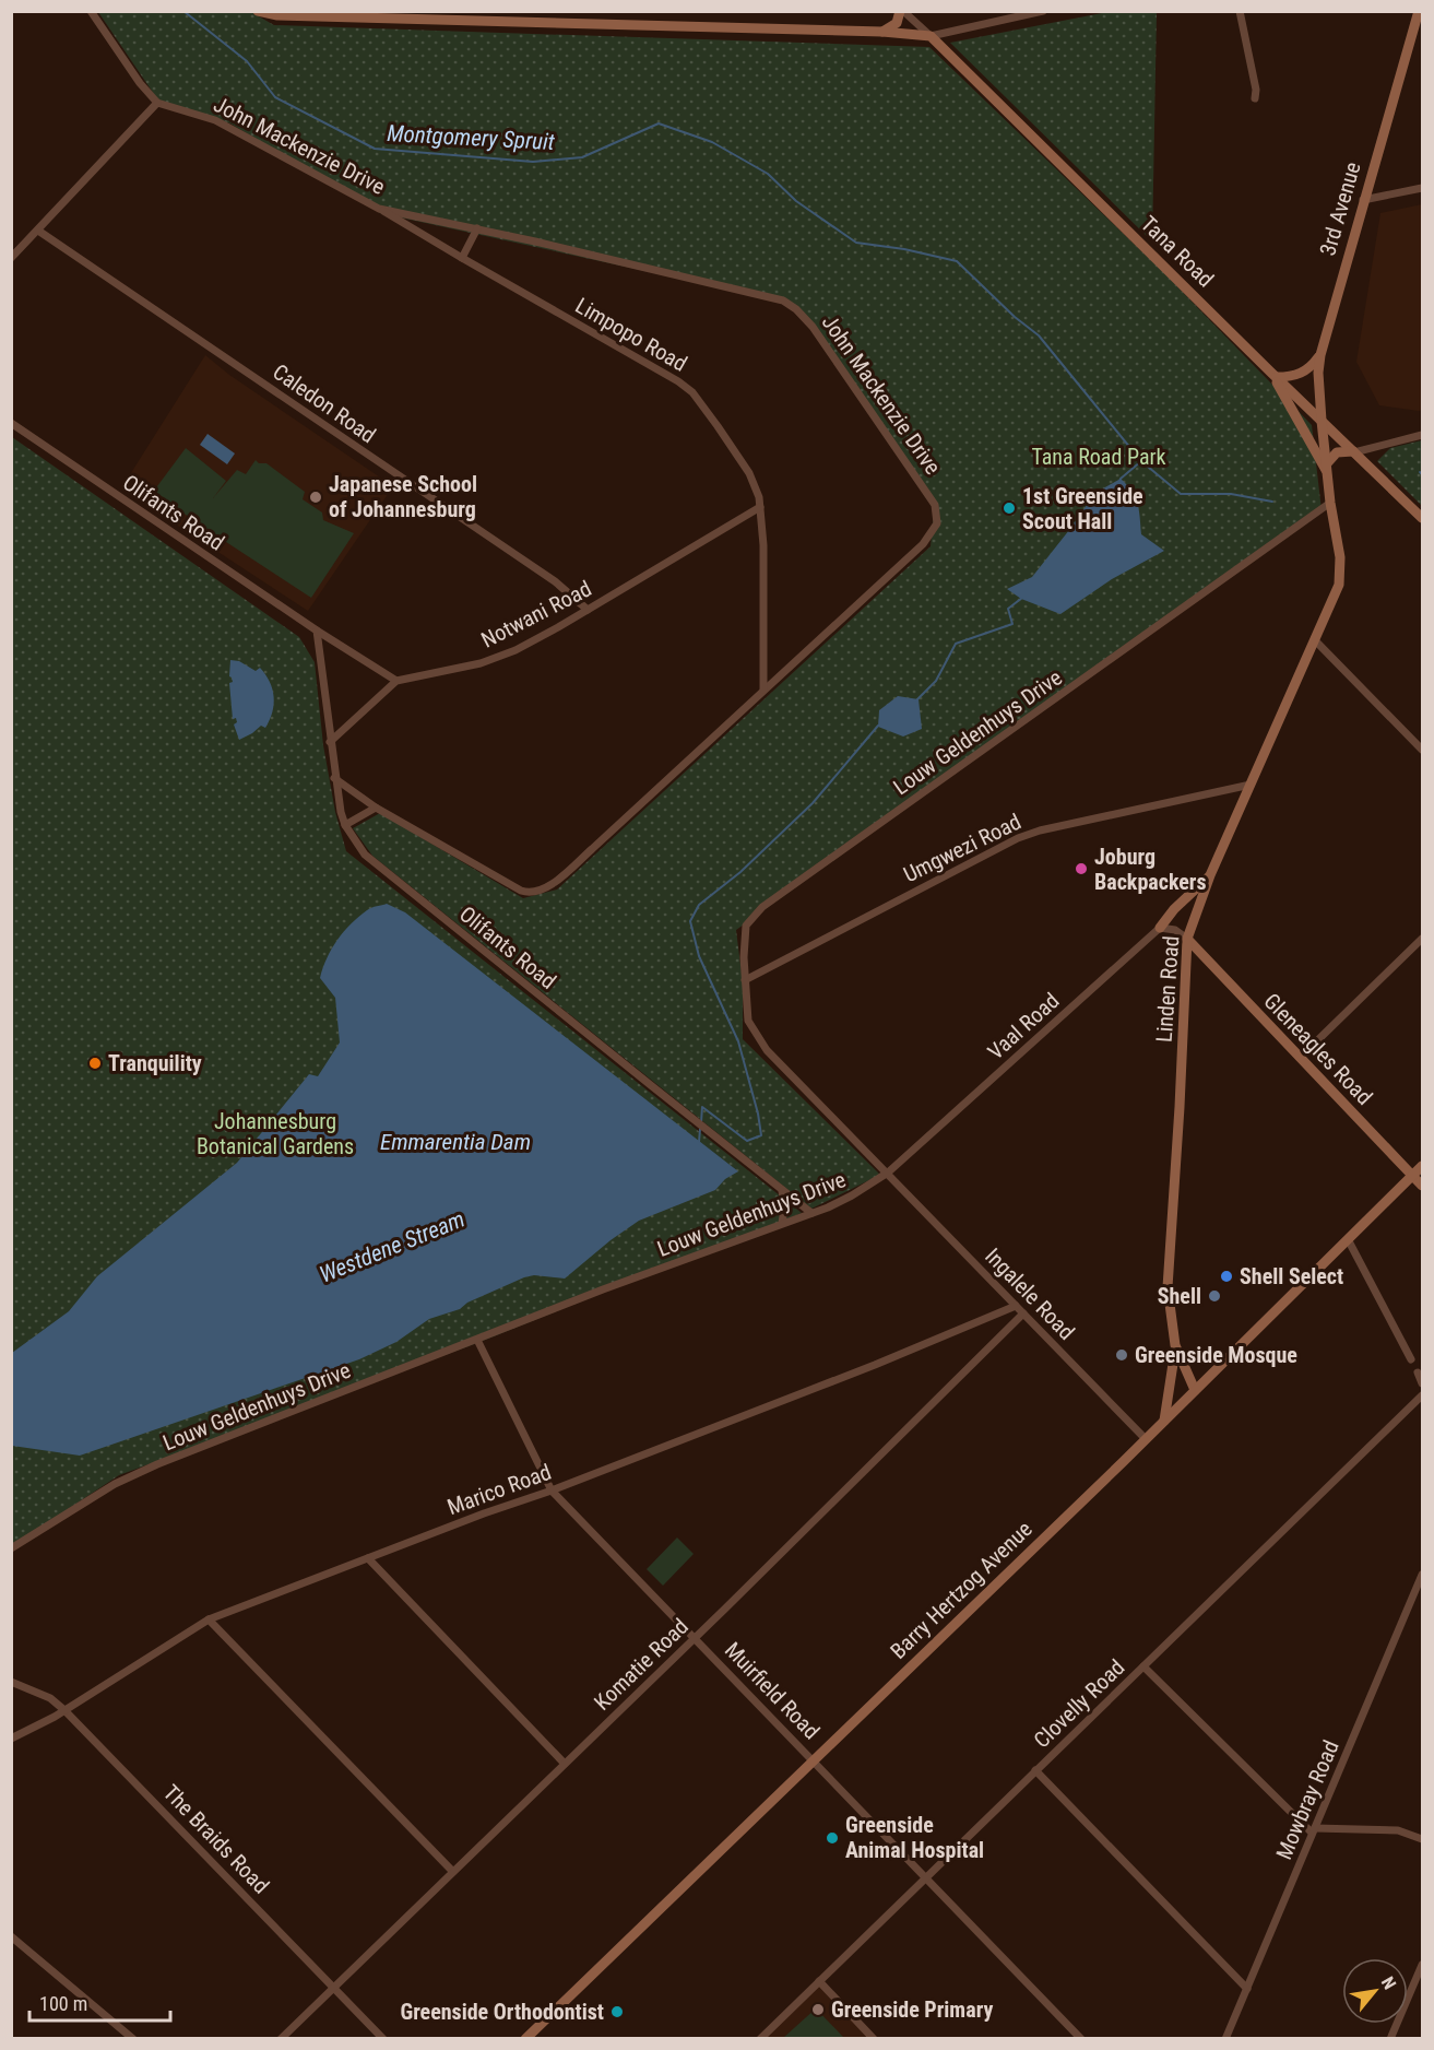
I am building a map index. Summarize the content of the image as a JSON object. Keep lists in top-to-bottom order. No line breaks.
{"streets":{"main road":["3rd Avenue","Tana Road","Linden Road","Gleneagles Road","Barry Hertzog Avenue"],"street":["John Mackenzie Drive","Limpopo Road","Caledon Road","Olifants Road","Notwani Road","Louw Geldenhuys Drive","Umgwezi Road","Vaal Road","Ingalele Road","Marico Road","Komatie Road","Muirfield Road","Clovelly Road","Mowbray Road","The Braids Road"]},"crossings":[["John Mackenzie Drive","Limpopo Road"],["John Mackenzie Drive","Olifants Road"],["3rd Avenue","Tana Road"],["3rd Avenue","Linden Road"],["Tana Road","Linden Road"],["Limpopo Road","Notwani Road"],["Caledon Road","Notwani Road"],["Olifants Road","Notwani Road"],["Olifants Road","Louw Geldenhuys Drive"],["Louw Geldenhuys Drive","Umgwezi Road"],["Louw Geldenhuys Drive","Linden Road"],["Louw Geldenhuys Drive","Vaal Road"],["Louw Geldenhuys Drive","Ingalele Road"],["Louw Geldenhuys Drive","Muirfield Road"],["Umgwezi Road","Linden Road"],["Linden Road","Gleneagles Road"],["Linden Road","Barry Hertzog Avenue"],["Vaal Road","Ingalele Road"],["Gleneagles Road","Barry Hertzog Avenue"],["Ingalele Road","Marico Road"],["Ingalele Road","Barry Hertzog Avenue"],["Ingalele Road","Komatie Road"],["Marico Road","Muirfield Road"],["Marico Road","The Braids Road"],["Barry Hertzog Avenue","Muirfield Road"],["Komatie Road","Muirfield Road"],["Komatie Road","The Braids Road"],["Muirfield Road","Clovelly Road"]],"water":["Montgomery Spruit","Emmarentia Dam","Westdene Stream"],"parks":["Tana Road Park","Johannesburg Botanical Gardens"],"places":["Japanese School of Johannesburg","1st Greenside Scout Hall","Joburg Backpackers","Tranquility","Shell Select","Shell","Greenside Mosque","Greenside Animal Hospital","Greenside Primary","Greenside Orthodontist"],"scale_bar":"100 m","north":"top right"}
